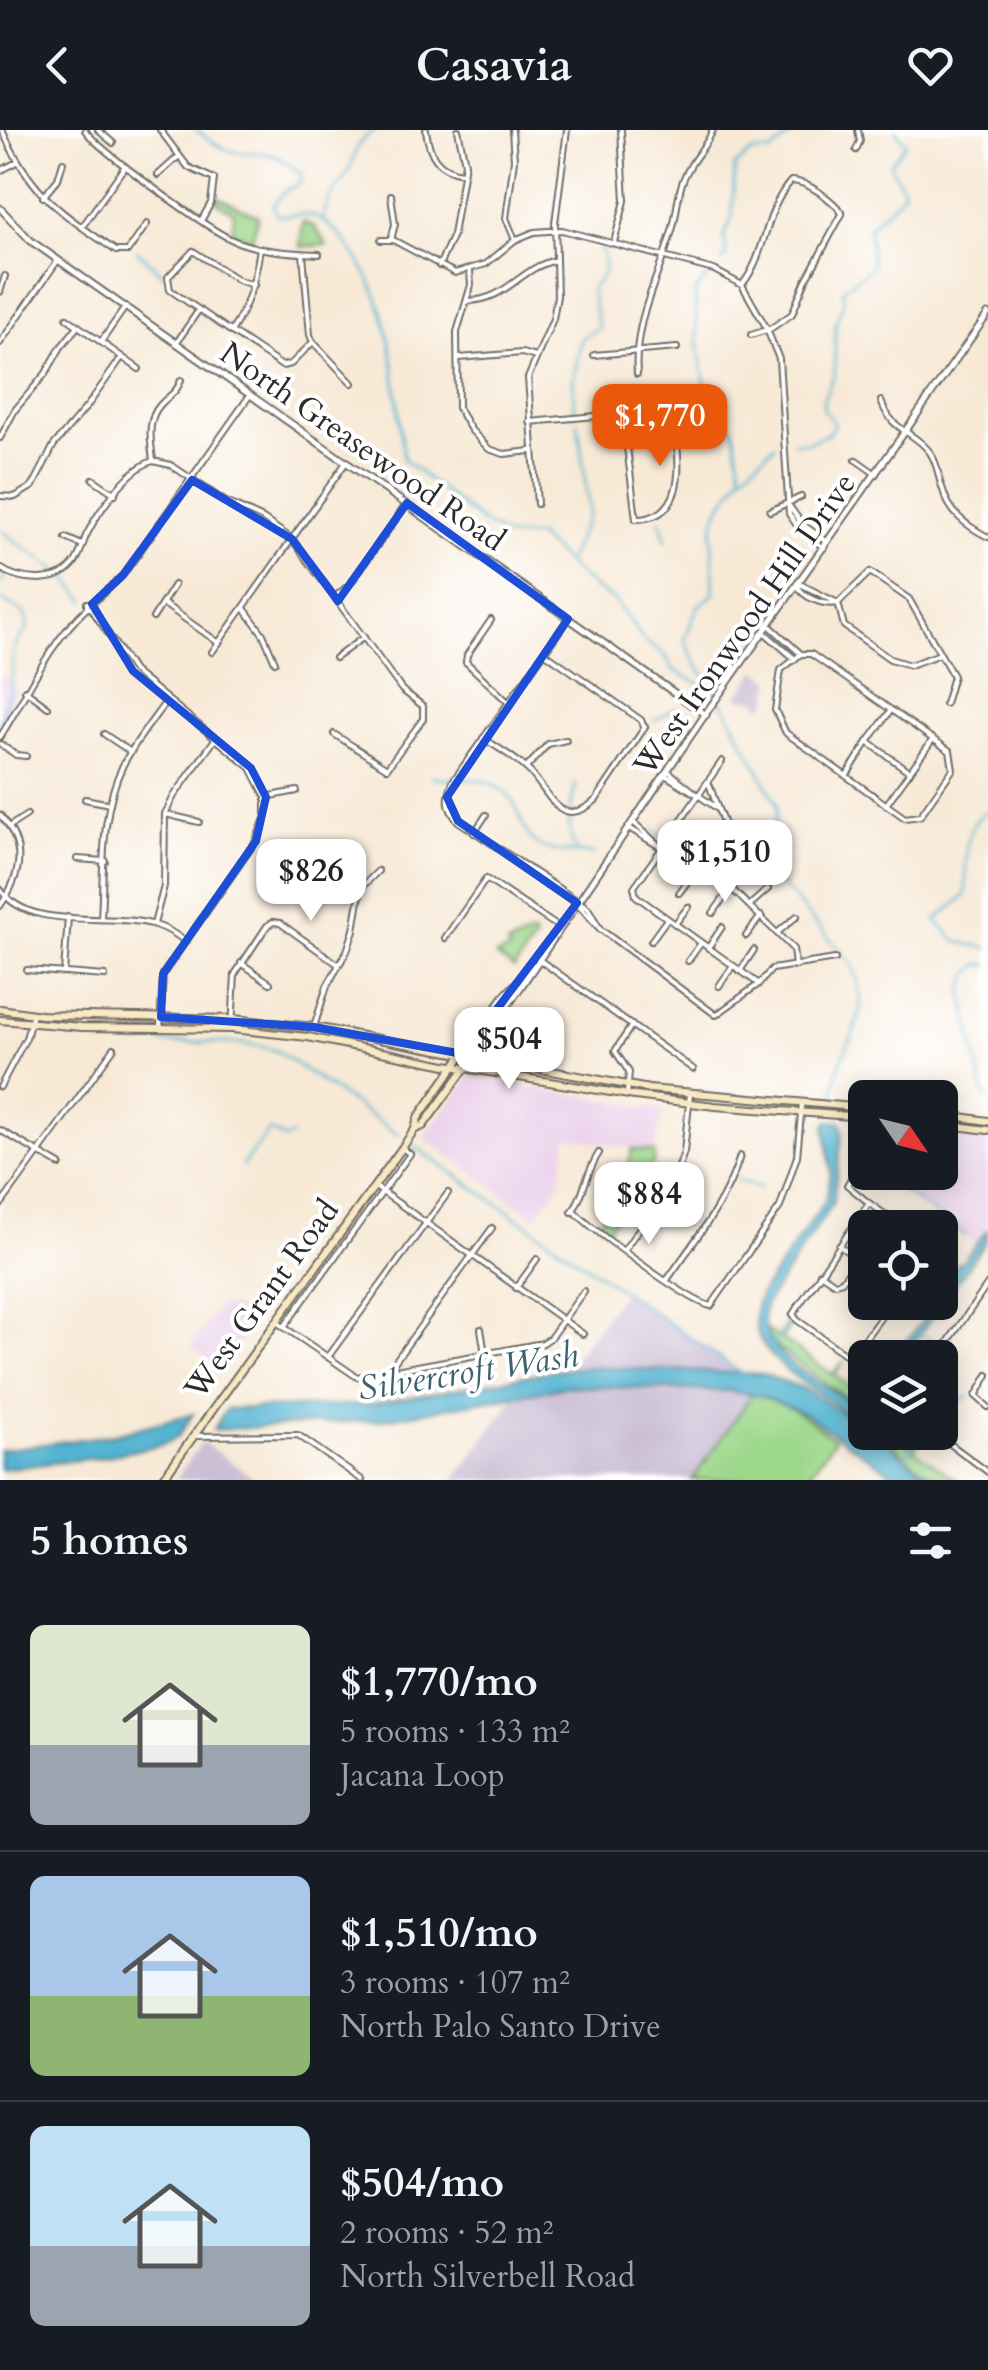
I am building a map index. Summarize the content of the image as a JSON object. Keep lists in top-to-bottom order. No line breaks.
{"streets":{"main road":["West Grant Road"],"street":["North Greasewood Road","West Ironwood Hill Drive"]},"crossings":[["North Greasewood Road","West Ironwood Hill Drive"],["West Ironwood Hill Drive","West Grant Road"]],"water":["Silvercroft Wash"],"north":"bottom right","page":{"header":"Casavia","price":["$1,770","$1,510","$826","$504","$884"],"heading":"5 homes","list":[{"name":"$1,770/mo","note":"5 rooms · 133 m² · Jacana Loop"},{"name":"$1,510/mo","note":"3 rooms · 107 m² · North Palo Santo Drive"},{"name":"$504/mo","note":"2 rooms · 52 m² · North Silverbell Road"}]}}
